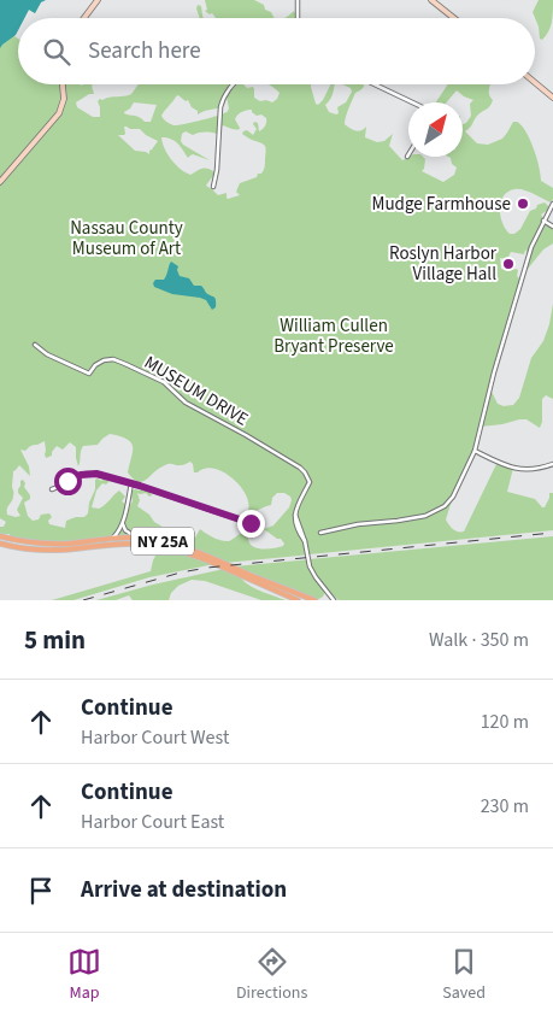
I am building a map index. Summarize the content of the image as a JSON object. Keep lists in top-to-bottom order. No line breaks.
{"streets":{"main road":["NY 25A"],"street":["MUSEUM DRIVE"]},"parks":["Nassau County Museum of Art","William Cullen Bryant Preserve"],"places":["Mudge Farmhouse","Roslyn Harbor Village Hall"],"north":"top right","page":{"search":"Search here","heading":["5 min","Walk · 350 m"],"list":[["Continue","Harbor Court West","120 m"],["Continue","Harbor Court East","230 m"],"Arrive at destination"],"nav":["Map","Directions","Saved"]}}
